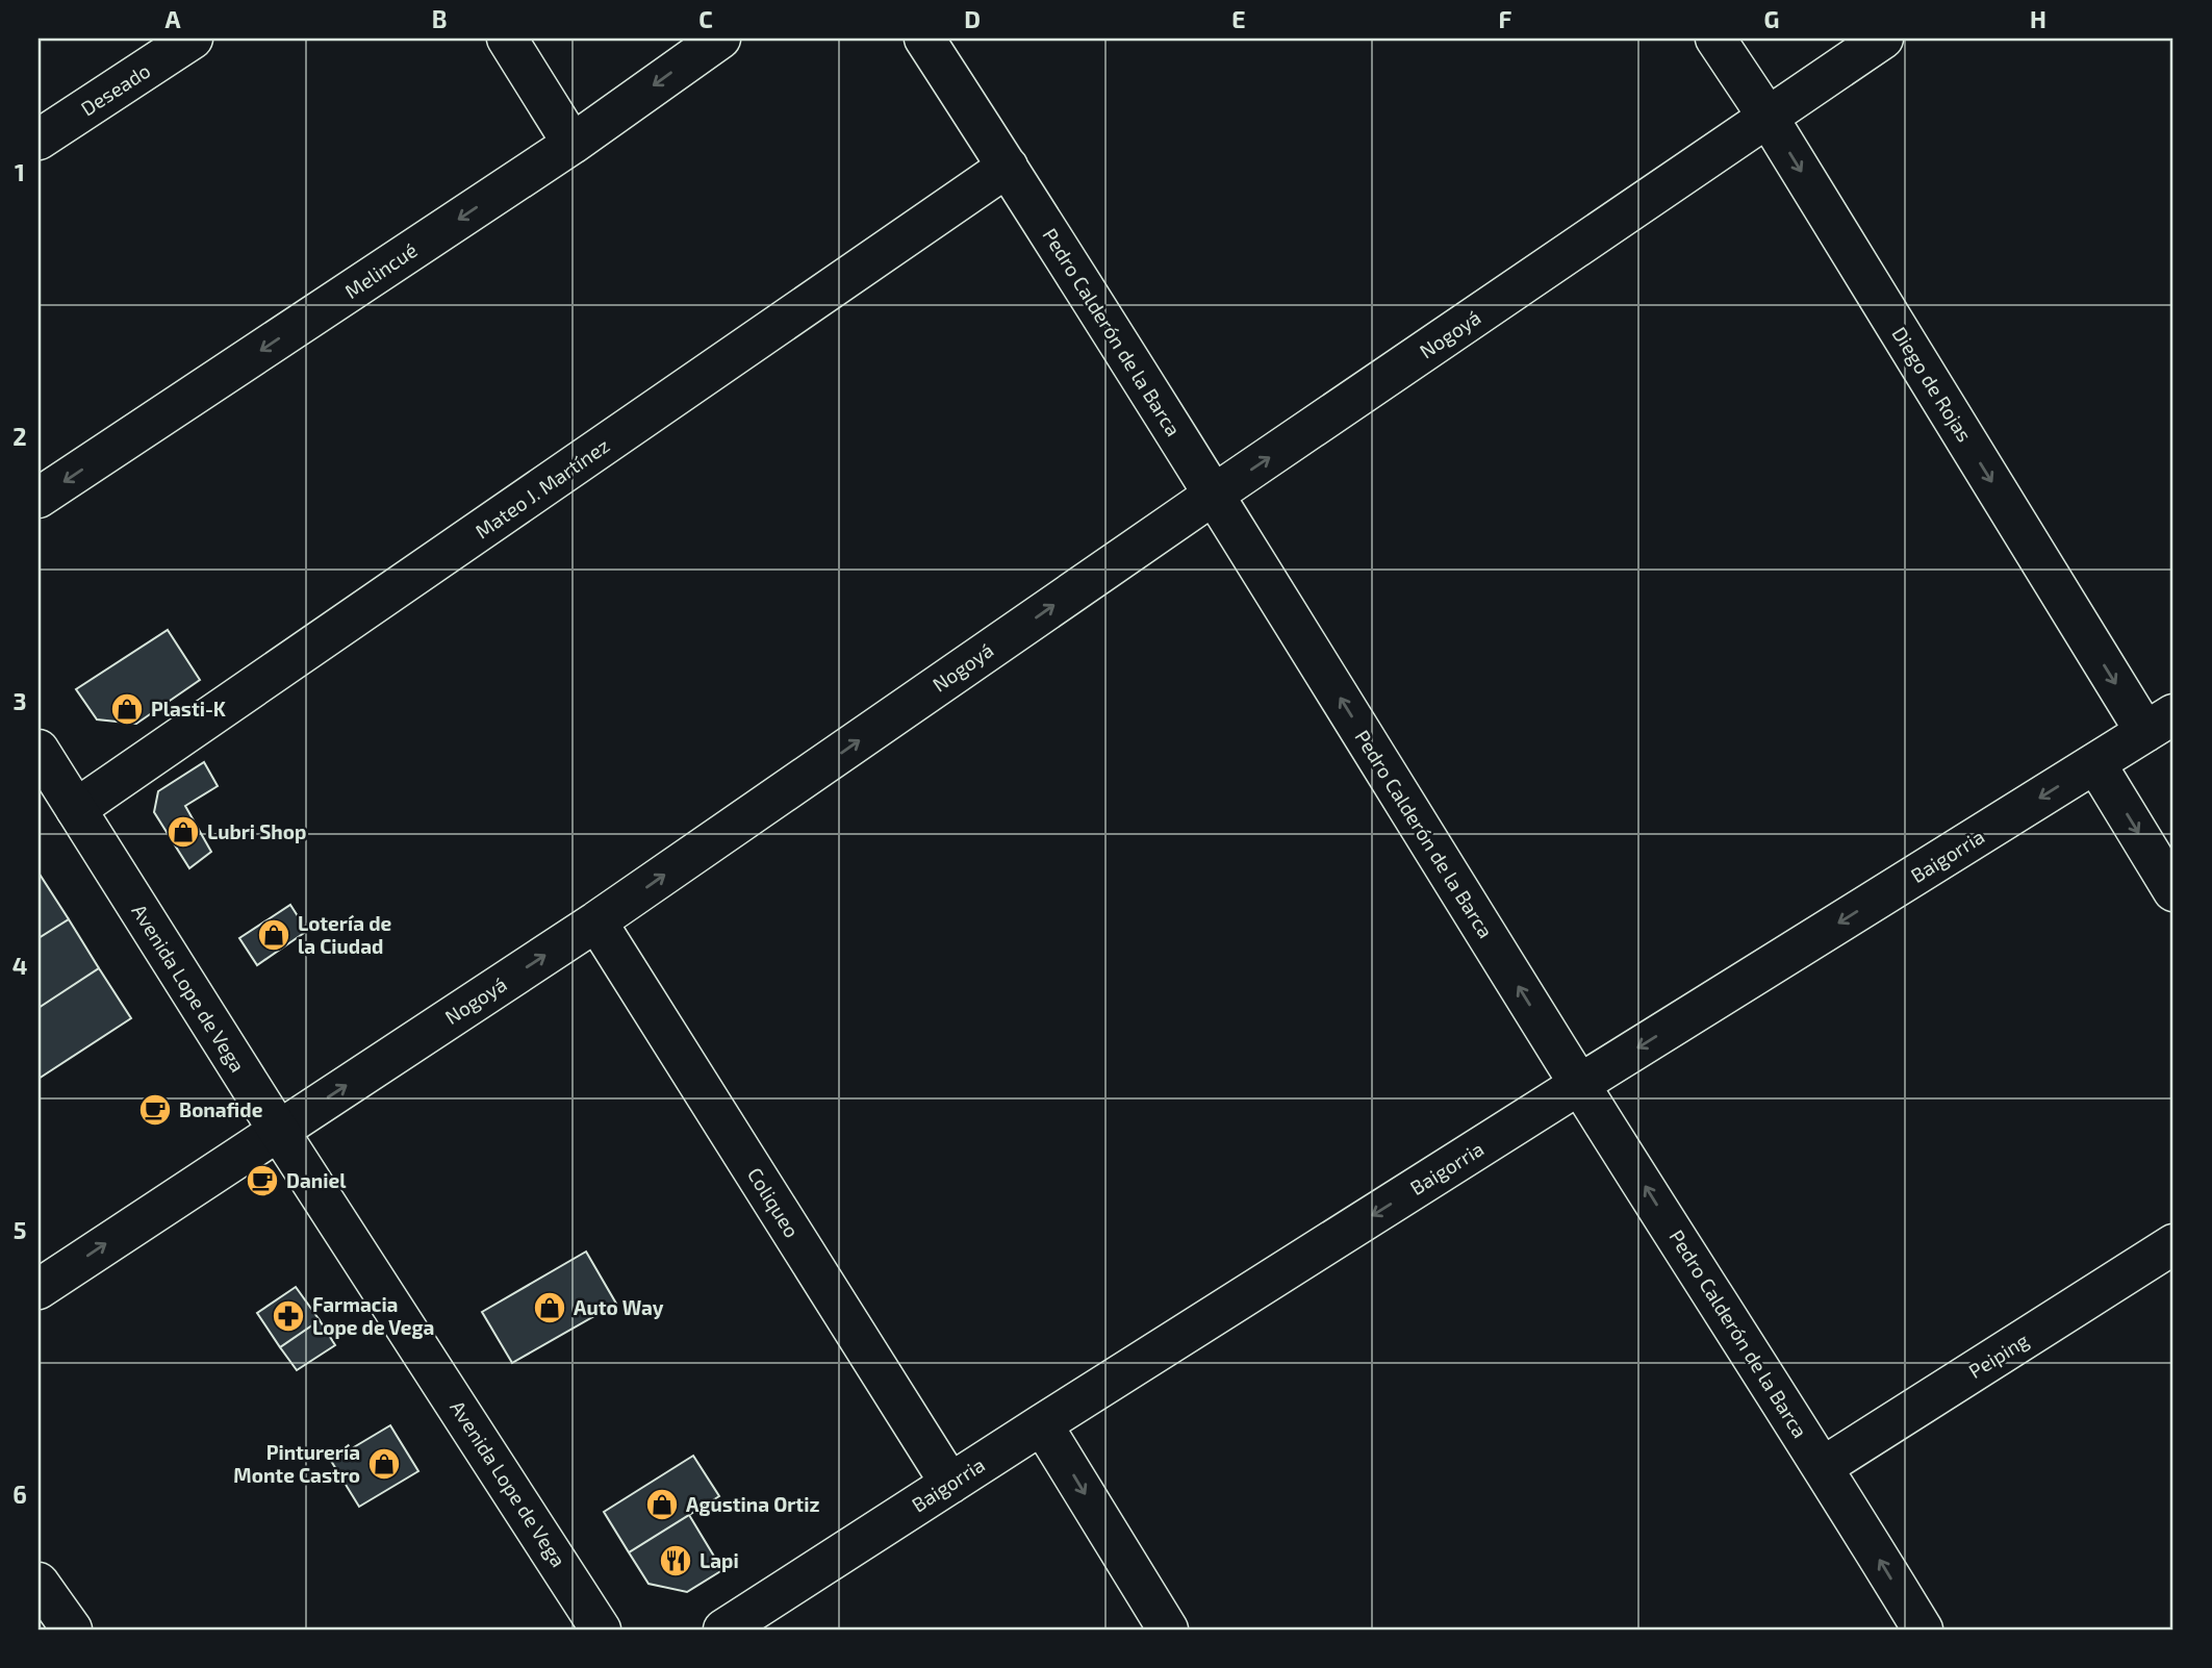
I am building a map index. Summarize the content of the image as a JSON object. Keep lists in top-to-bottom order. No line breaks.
{"streets":{"street":["Deseado","Melincué","Pedro Calderón de la Barca","Nogoyá","Diego de Rojas","Mateo J. Martínez","Baigorria","Avenida Lope de Vega","Coliqueo","Peiping"]},"crossings":[["Pedro Calderón de la Barca","Nogoyá"],["Pedro Calderón de la Barca","Mateo J. Martínez"],["Pedro Calderón de la Barca","Baigorria"],["Pedro Calderón de la Barca","Peiping"],["Nogoyá","Diego de Rojas"],["Nogoyá","Avenida Lope de Vega"],["Nogoyá","Coliqueo"],["Diego de Rojas","Baigorria"],["Mateo J. Martínez","Avenida Lope de Vega"],["Baigorria","Coliqueo"]],"one_way":["Melincué","Pedro Calderón de la Barca","Nogoyá","Diego de Rojas","Baigorria"],"places":{"shop":["Plasti-K","Lubri Shop","Lotería de la Ciudad","Auto Way","Pinturería Monte Castro","Agustina Ortiz"],"cafe":["Bonafide","Daniel"],"pharmacy":["Farmacia Lope de Vega"],"restaurant":["Lapi"]},"grid":{"columns":["A","B","C","D","E","F","G","H"],"rows":["1","2","3","4","5","6"]}}
